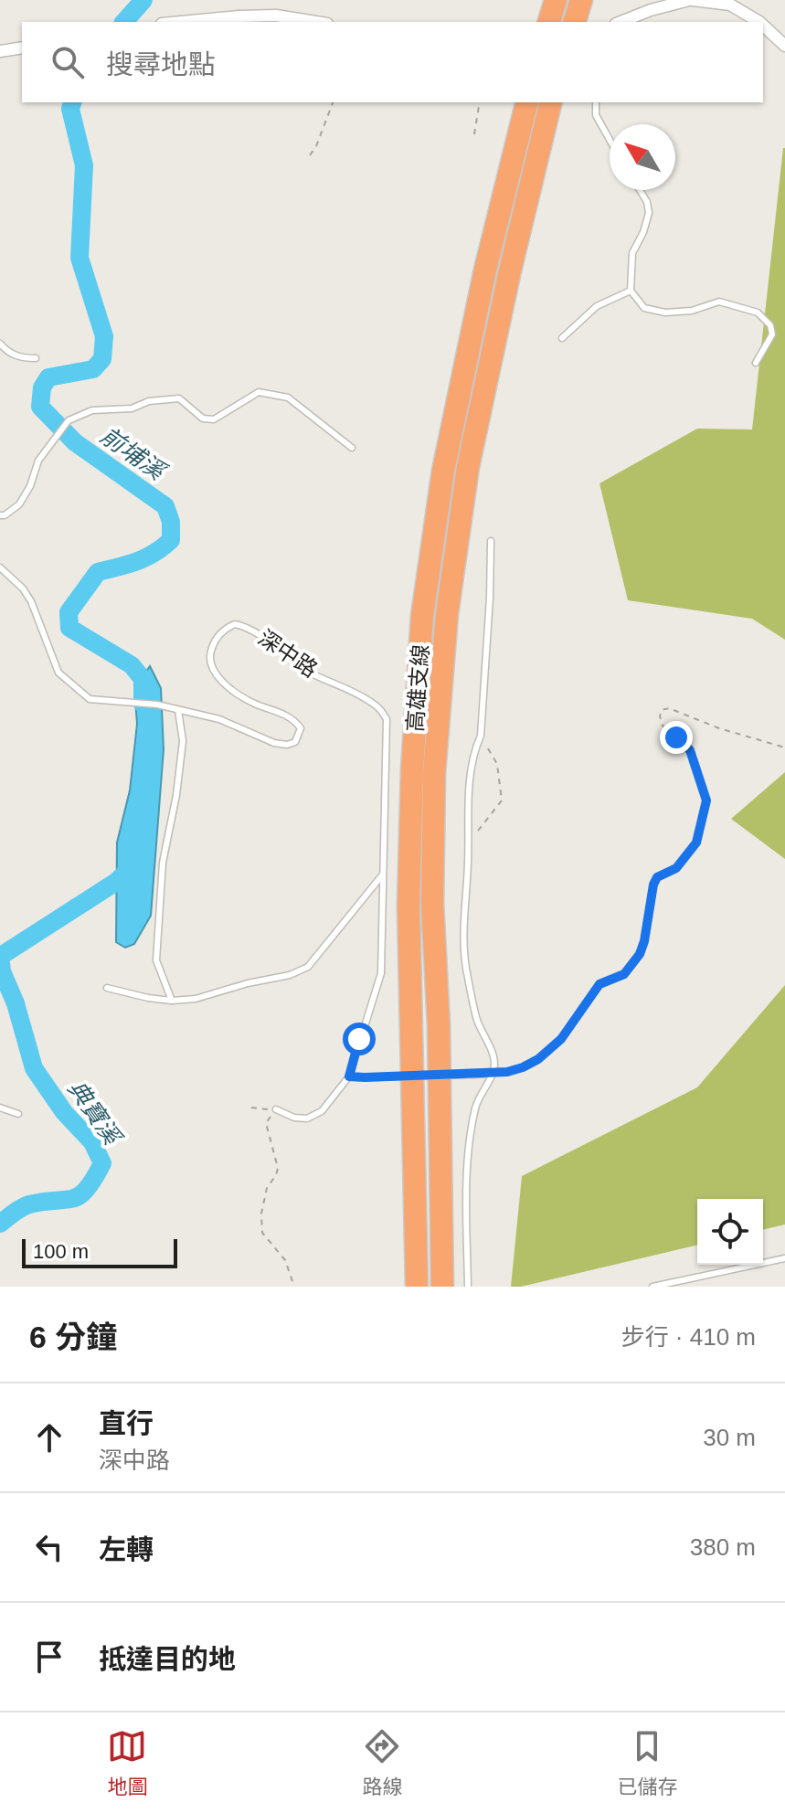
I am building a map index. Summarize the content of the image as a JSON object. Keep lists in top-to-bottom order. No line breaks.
{"streets":{"highway":["高雄支線"],"lane":["深中路"]},"water":["前埔溪","典寶溪"],"scale_bar":"100 m","north":"top left","page":{"search":"搜尋地點","scale":"100 m","heading":["6 分鐘","步行 · 410 m"],"list":[["直行","深中路","30 m"],["左轉","380 m"],"抵達目的地"],"nav":["地圖","路線","已儲存"]}}
